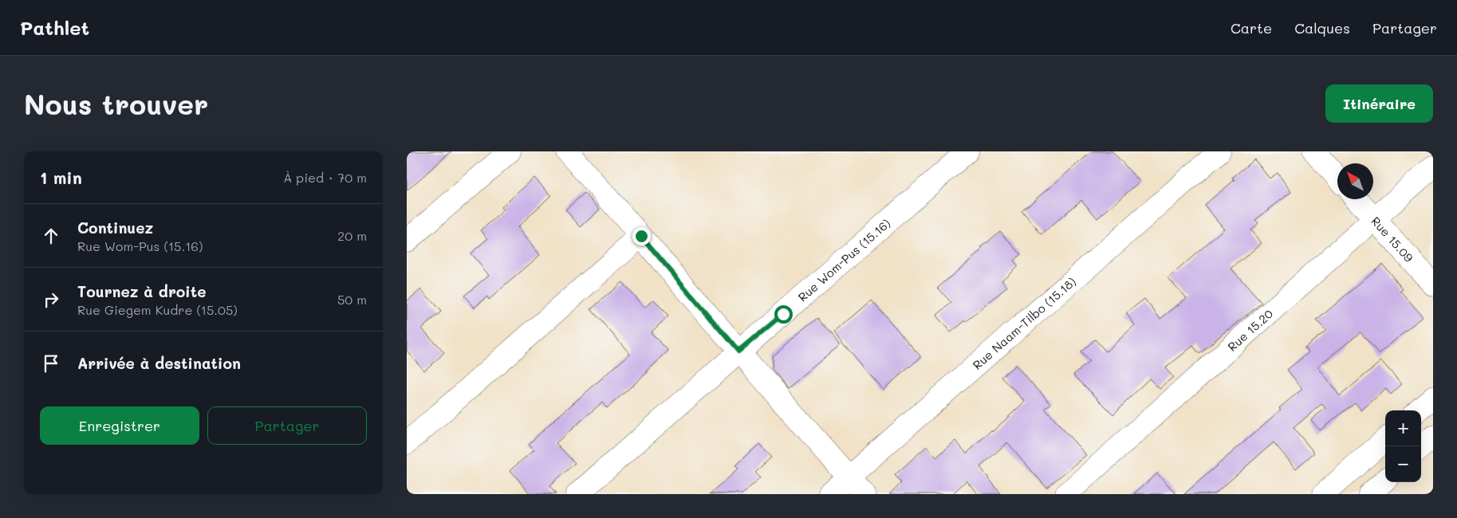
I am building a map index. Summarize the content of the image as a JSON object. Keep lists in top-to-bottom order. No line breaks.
{"streets":{"street":["Rue 15.09","Rue Wom-Pus (15.16)","Rue Naam-Tilbo (15.18)","Rue 15.20"]},"crossings":[["Rue 15.09","Rue 15.20"]],"north":"top left","page":{"header":"Pathlet","nav":["Carte","Calques","Partager"],"buttons":["Itinéraire",["Enregistrer","Partager"]],"title":"Nous trouver","heading":["1 min","À pied · 70 m"],"list":[["Continuez","Rue Wom-Pus (15.16)","20 m"],["Tournez à droite","Rue Giegem Kudre (15.05)","50 m"],"Arrivée à destination"],"map_buttons":["+","−"]}}
